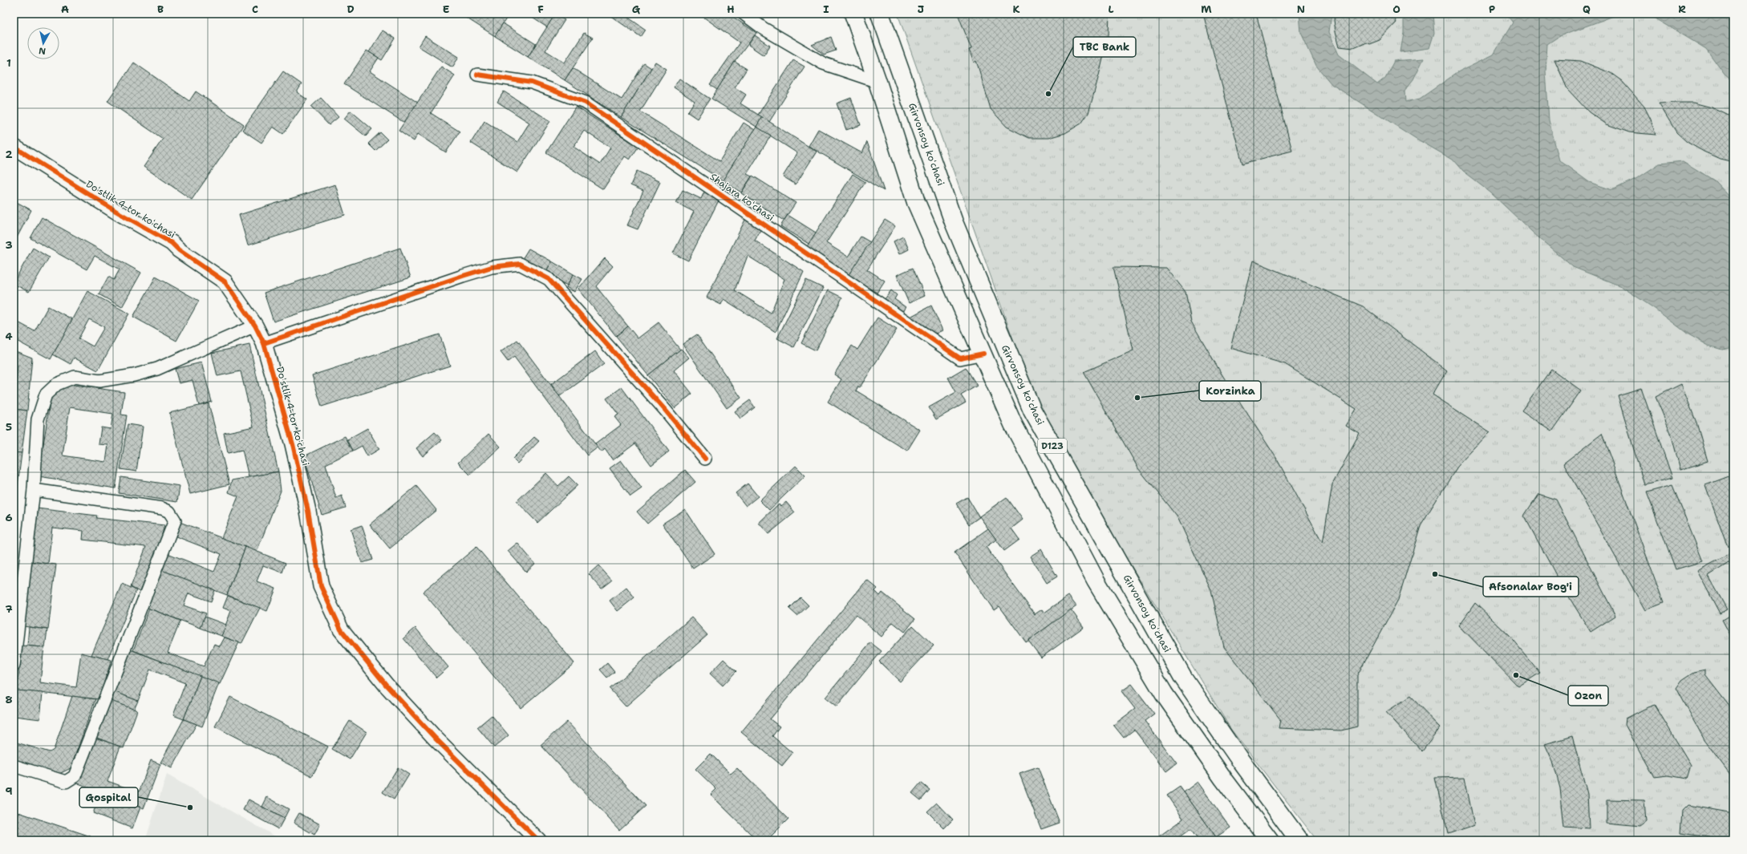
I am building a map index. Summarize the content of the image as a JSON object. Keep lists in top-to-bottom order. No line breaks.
{"streets":{"main road":["Girvonsoy koʻchasi","D123"],"street":["Shajara koʻchasi","Doʻstlik 4-tor koʻchasi"]},"crossings":[["Shajara koʻchasi","D123"]],"places":["TBC Bank","Korzinka","Afsonalar Bog'i","Ozon","Gospital"],"north":"bottom","grid":{"columns":["A","B","C","D","E","F","G","H","I","J","K","L","M","N","O","P","Q","R"],"rows":["1","2","3","4","5","6","7","8","9"]}}
